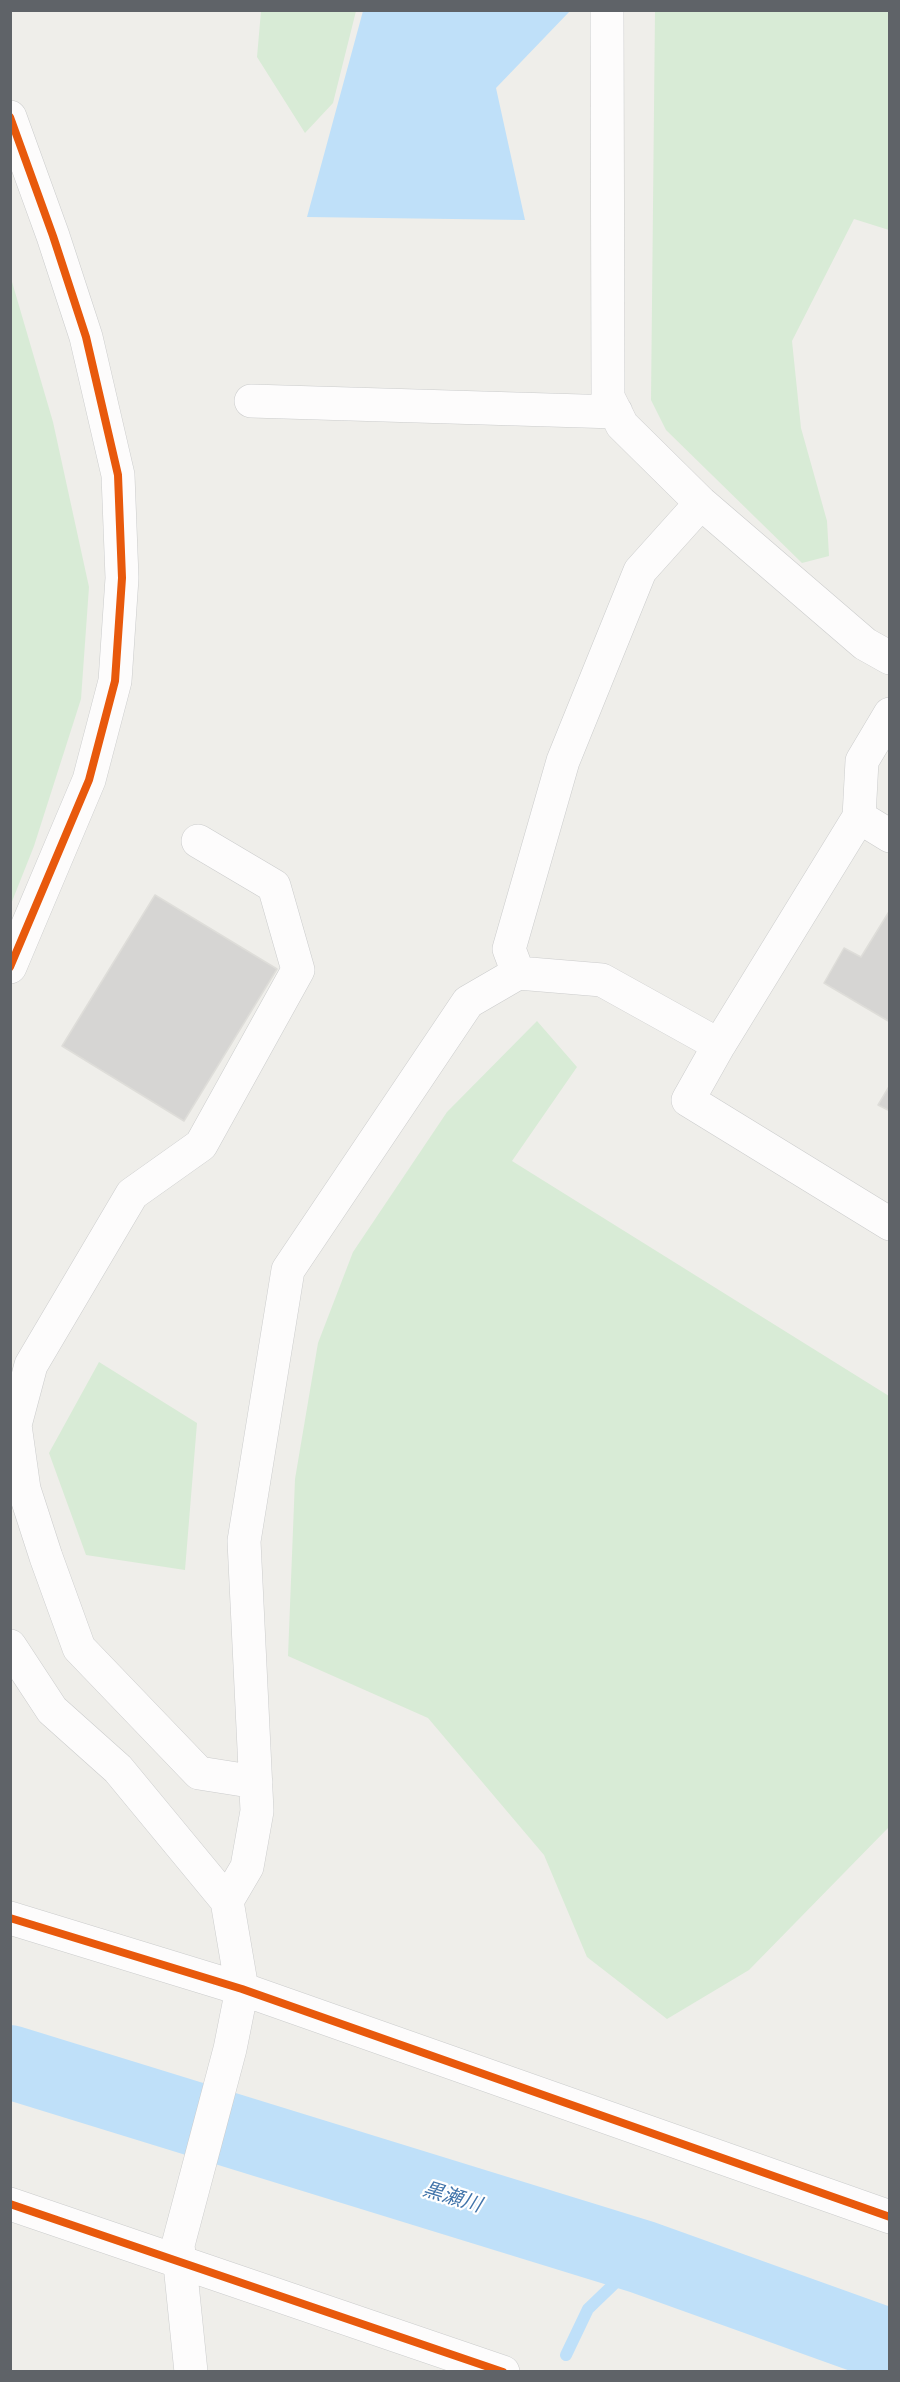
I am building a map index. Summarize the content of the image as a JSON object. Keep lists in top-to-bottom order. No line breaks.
{"water":["黒瀬川"]}
